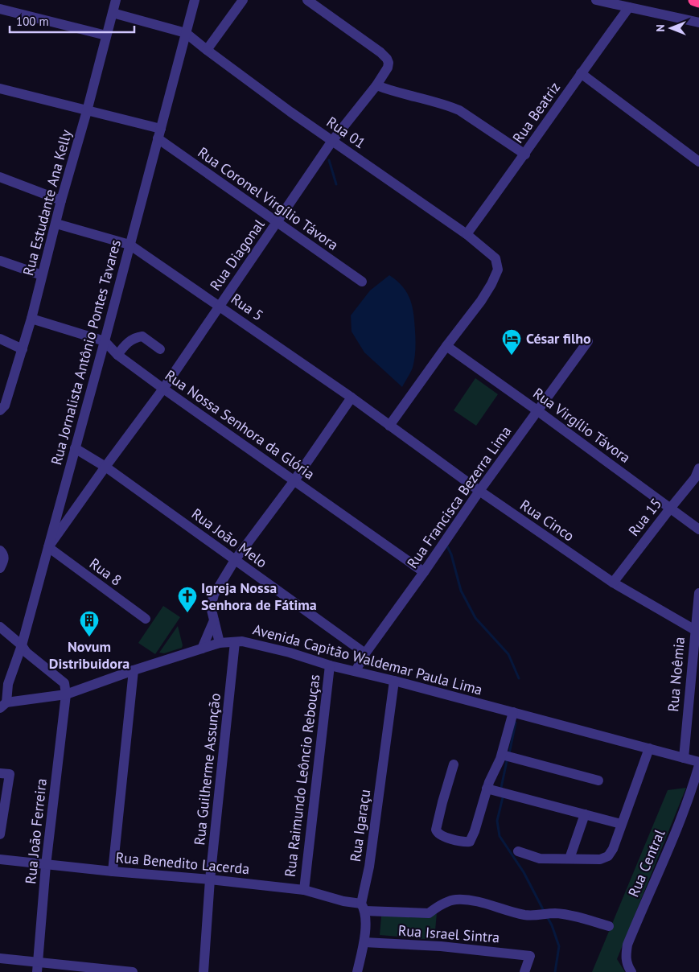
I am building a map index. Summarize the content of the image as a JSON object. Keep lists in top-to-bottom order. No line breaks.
{"streets":{"street":["Rua Beatriz","Rua 01","Rua Coronel Virgílio Távora","Rua Estudante Ana Kelly","Rua Diagonal","Rua 5","Rua Jornalista Antônio Pontes Tavares","Rua Nossa Senhora da Glória","Rua Virgílio Távora","Rua Francisca Bezerra Lima","Rua 15","Rua Cinco","Rua João Melo","Rua 8","Avenida Capitão Waldemar Paula Lima","Rua Noêmia","Rua Guilherme Assunção","Rua Raimundo Leôncio Rebouças","Rua Igaraçu","Rua João Ferreira","Rua Benedito Lacerda","Rua Central","Rua Israel Sintra"]},"crossings":[["Rua Beatriz","Rua 01"],["Rua 01","Rua Diagonal"],["Rua 01","Rua Jornalista Antônio Pontes Tavares"],["Rua 01","Rua Virgílio Távora"],["Rua Coronel Virgílio Távora","Rua Diagonal"],["Rua Coronel Virgílio Távora","Rua Jornalista Antônio Pontes Tavares"],["Rua Estudante Ana Kelly","Rua 5"],["Rua Estudante Ana Kelly","Rua Nossa Senhora da Glória"],["Rua Diagonal","Rua 5"],["Rua Diagonal","Rua Jornalista Antônio Pontes Tavares"],["Rua Diagonal","Rua Nossa Senhora da Glória"],["Rua Diagonal","Rua João Melo"],["Rua Diagonal","Rua 8"],["Rua 5","Rua Jornalista Antônio Pontes Tavares"],["Rua 5","Rua Cinco"],["Rua Jornalista Antônio Pontes Tavares","Rua Nossa Senhora da Glória"],["Rua Jornalista Antônio Pontes Tavares","Rua João Melo"],["Rua Jornalista Antônio Pontes Tavares","Rua 8"],["Rua Jornalista Antônio Pontes Tavares","Avenida Capitão Waldemar Paula Lima"],["Rua Nossa Senhora da Glória","Rua Francisca Bezerra Lima"],["Rua Virgílio Távora","Rua Francisca Bezerra Lima"],["Rua Virgílio Távora","Rua 15"],["Rua Francisca Bezerra Lima","Rua Cinco"],["Rua Francisca Bezerra Lima","Rua João Melo"],["Rua Francisca Bezerra Lima","Avenida Capitão Waldemar Paula Lima"],["Rua 15","Rua Cinco"],["Rua Cinco","Rua Noêmia"],["Avenida Capitão Waldemar Paula Lima","Rua Noêmia"],["Avenida Capitão Waldemar Paula Lima","Rua Guilherme Assunção"],["Avenida Capitão Waldemar Paula Lima","Rua Raimundo Leôncio Rebouças"],["Avenida Capitão Waldemar Paula Lima","Rua Igaraçu"],["Avenida Capitão Waldemar Paula Lima","Rua João Ferreira"],["Rua Guilherme Assunção","Rua Benedito Lacerda"],["Rua Raimundo Leôncio Rebouças","Rua Benedito Lacerda"],["Rua Igaraçu","Rua Benedito Lacerda"],["Rua Igaraçu","Rua Israel Sintra"],["Rua João Ferreira","Rua Benedito Lacerda"]],"places":{"hotel":["César filho"],"church":["Igreja Nossa Senhora de Fátima"],"building":["Novum Distribuidora"]},"scale_bar":"100 m","north":"left"}
